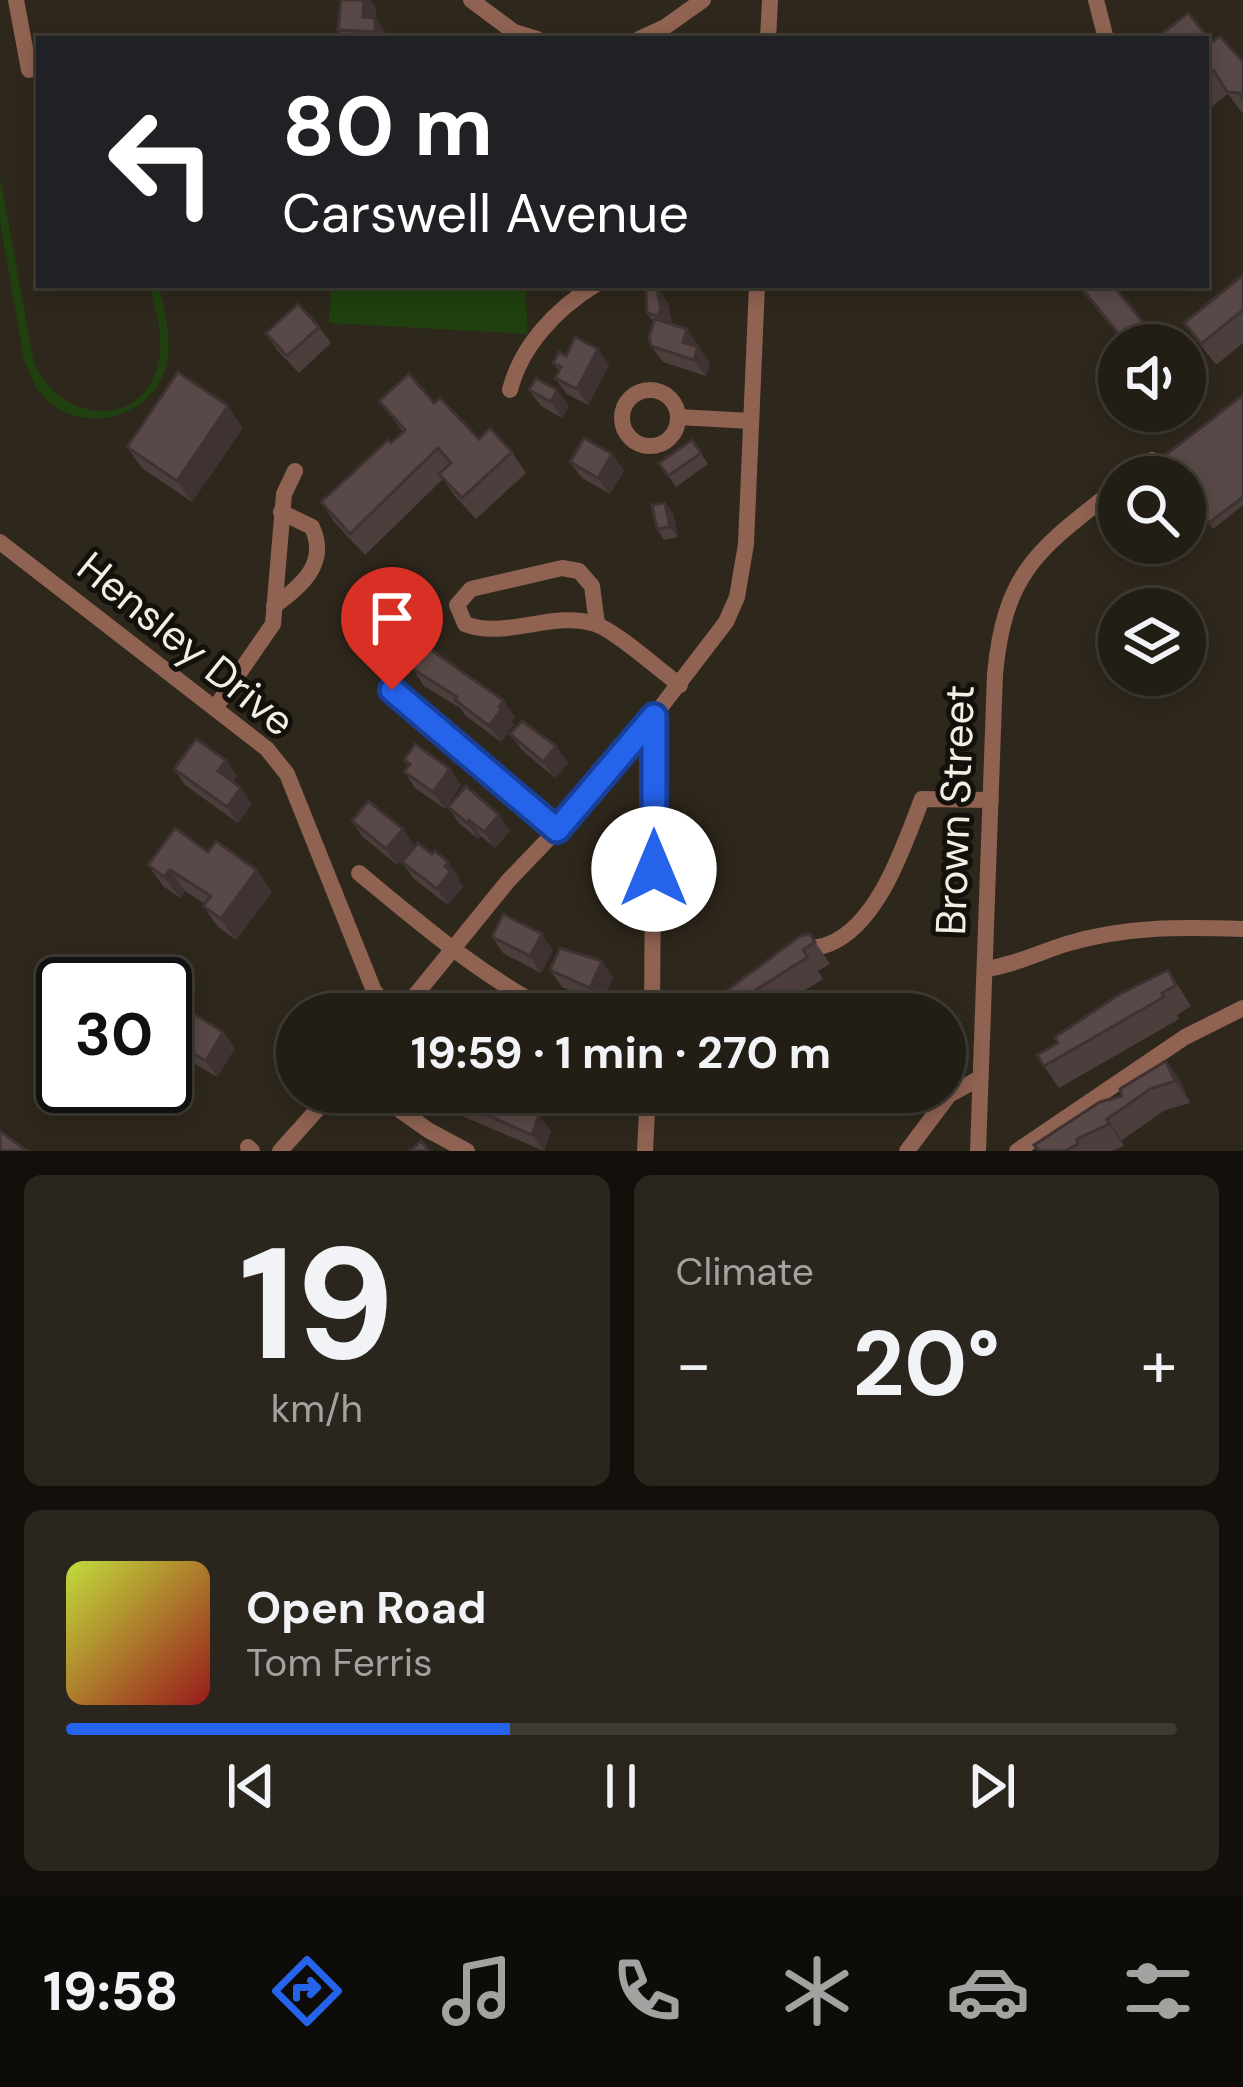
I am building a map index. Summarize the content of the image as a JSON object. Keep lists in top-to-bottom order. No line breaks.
{"streets":{"street":["Hensley Drive","Brown Street"]},"page":{"turn":["80 m","Carswell Avenue"],"limit":"30","trip":"19:59 · 1 min · 270 m","tile":[["19","km/h"],"Climate"],"heat":["−","20°","+"],"song":["Open Road","Tom Ferris"],"tabs":"19:58"}}
